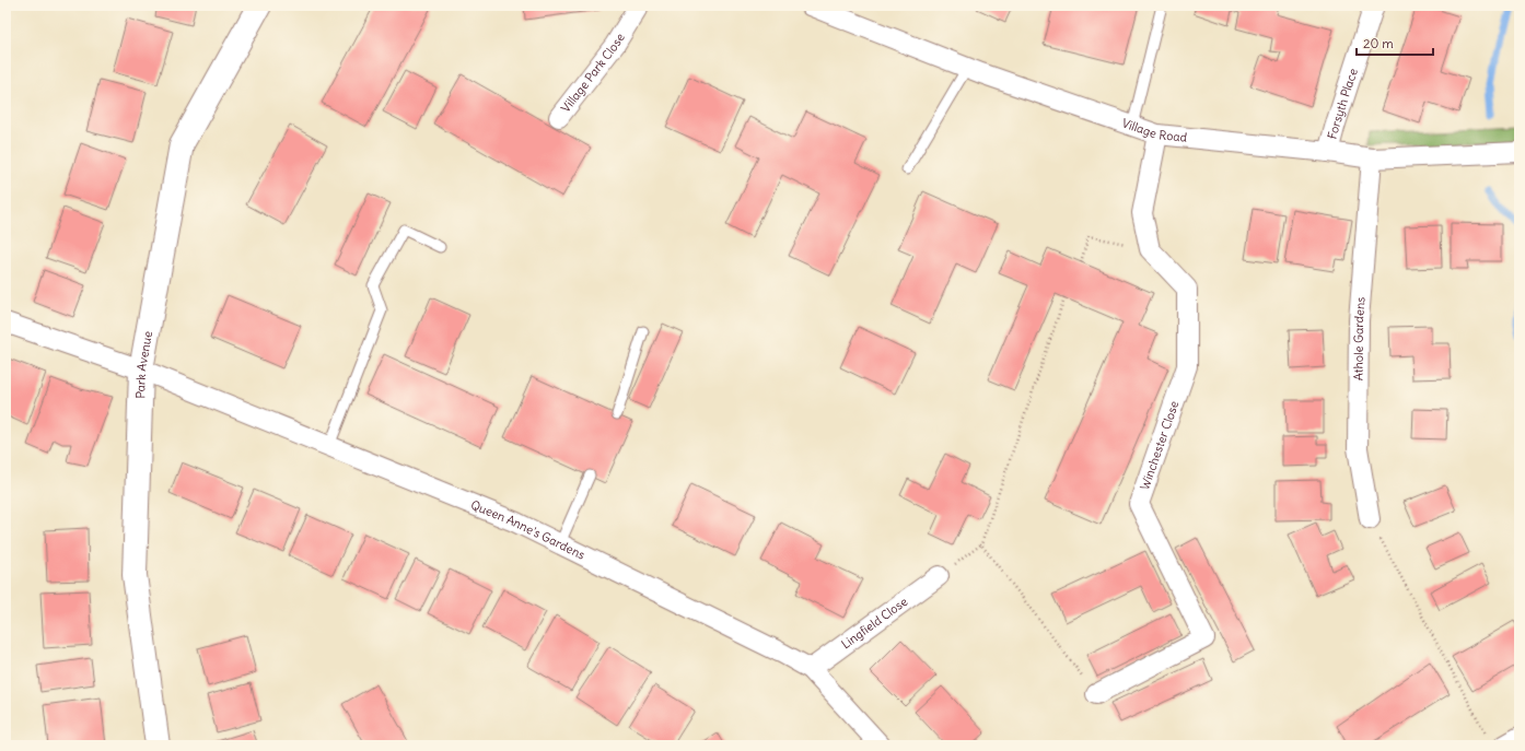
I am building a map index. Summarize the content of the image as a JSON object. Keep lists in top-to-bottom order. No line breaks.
{"streets":{"street":["Village Park Close","Forsyth Place","Village Road","Athole Gardens","Park Avenue","Winchester Close","Queen Anne's Gardens","Lingfield Close"]},"crossings":[["Forsyth Place","Village Road"],["Village Road","Athole Gardens"],["Park Avenue","Queen Anne's Gardens"],["Queen Anne's Gardens","Lingfield Close"]],"scale_bar":"20 m"}
